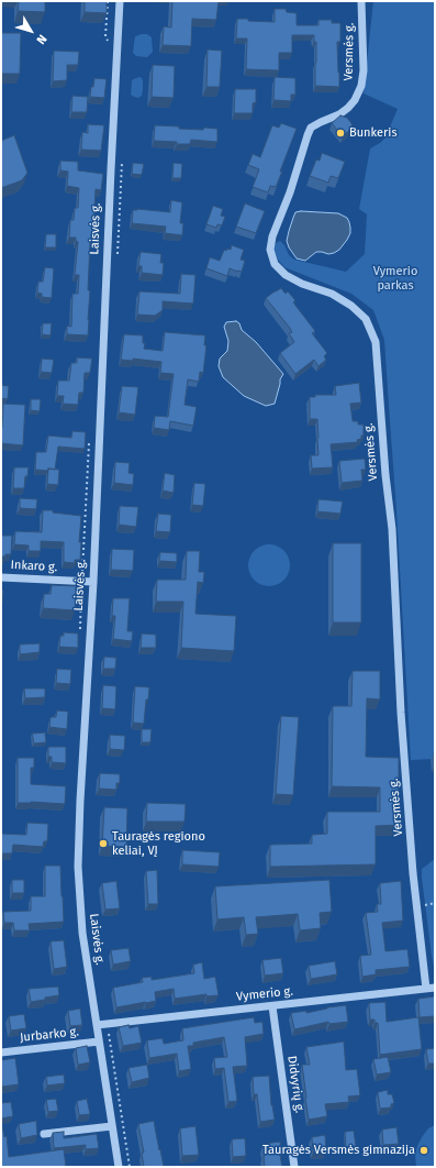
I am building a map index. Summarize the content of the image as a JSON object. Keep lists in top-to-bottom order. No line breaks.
{"streets":{"street":["Versmės g.","Laisvės g.","Inkaro g.","Vymerio g.","Jurbarko g.","Didvyrių g."]},"crossings":[["Versmės g.","Vymerio g."],["Laisvės g.","Inkaro g."],["Laisvės g.","Vymerio g."],["Laisvės g.","Jurbarko g."],["Vymerio g.","Didvyrių g."]],"parks":["Vymerio parkas"],"places":["Bunkeris","Tauragės regiono keliai, VĮ","Tauragės Versmės gimnazija"],"north":"bottom right"}
